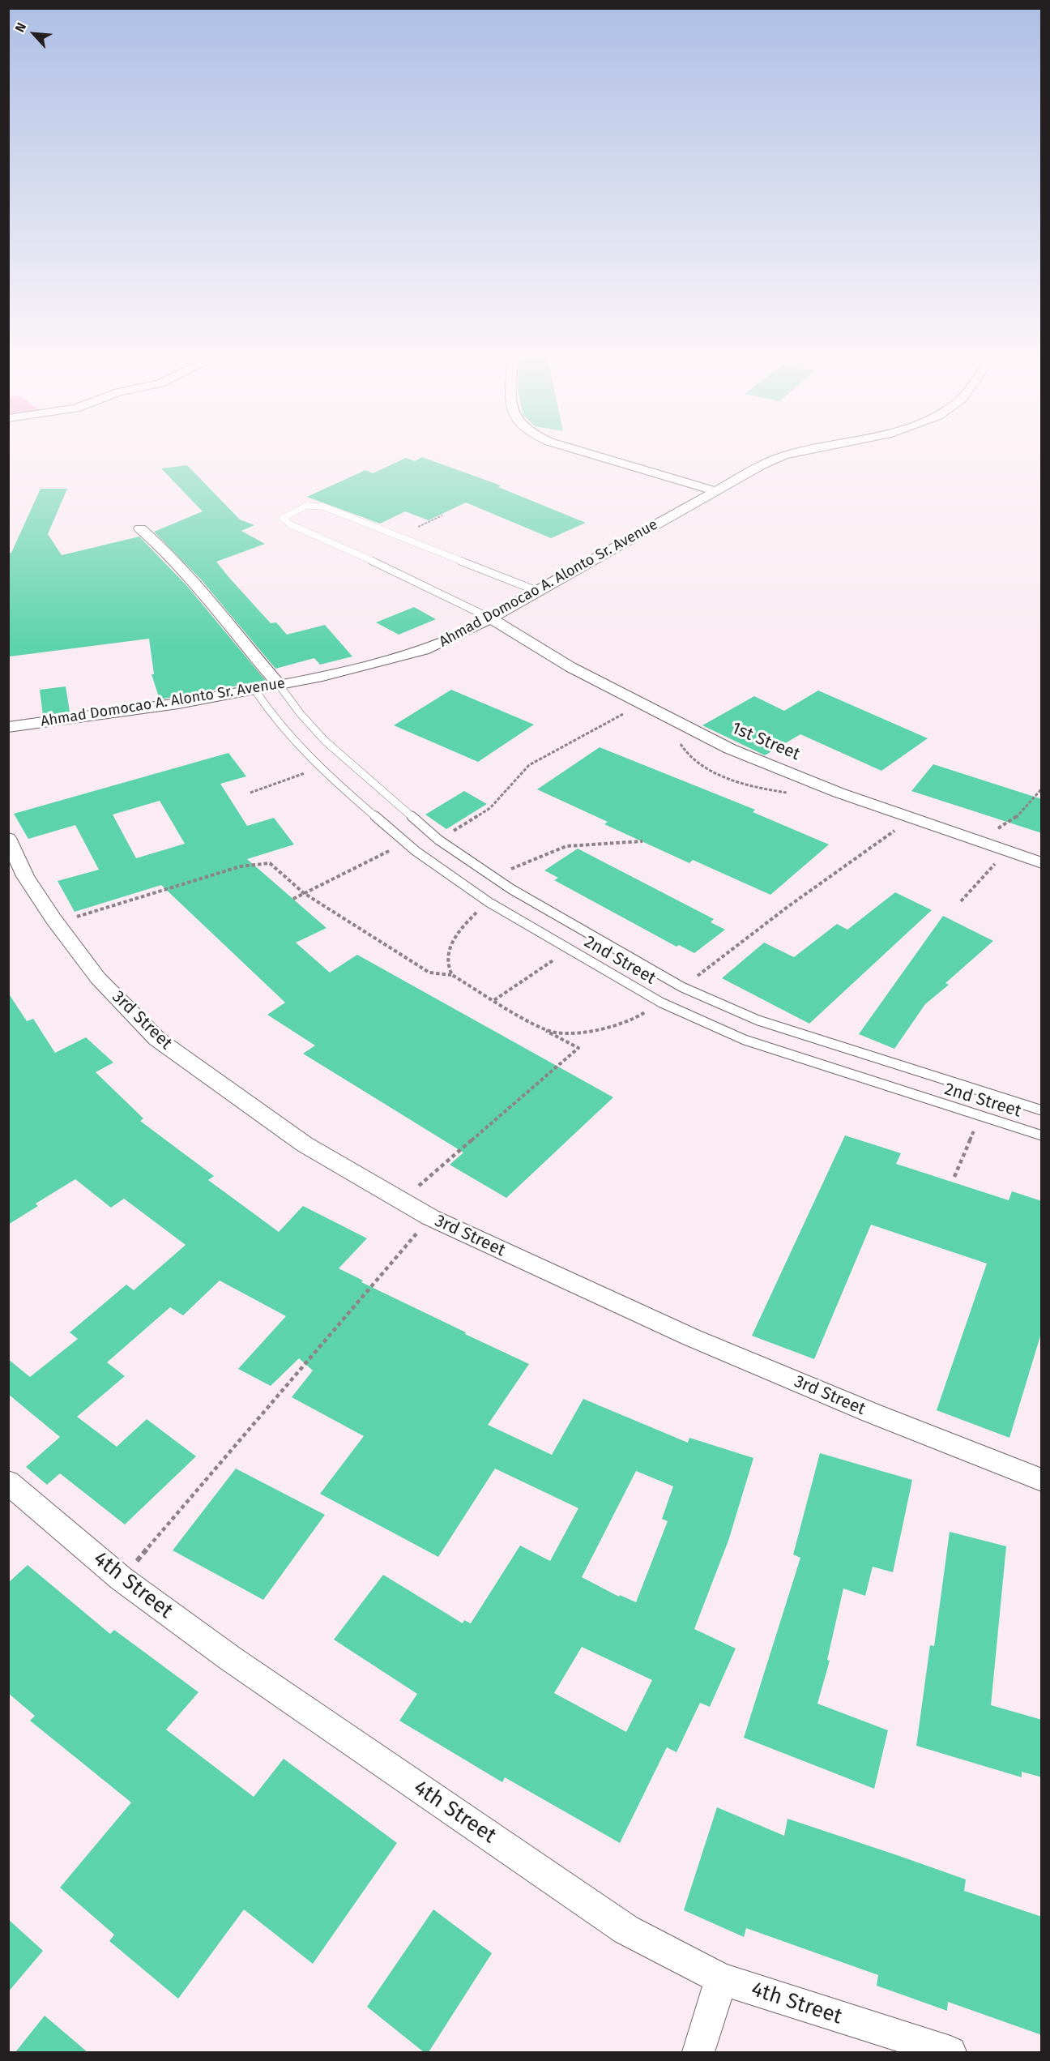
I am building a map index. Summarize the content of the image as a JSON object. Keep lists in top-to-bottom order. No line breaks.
{"streets":{"street":["Ahmad Domocao A. Alonto Sr. Avenue","1st Street","3rd Street","4th Street"],"lane":["2nd Street"]},"crossings":[["Ahmad Domocao A. Alonto Sr. Avenue","1st Street"],["Ahmad Domocao A. Alonto Sr. Avenue","2nd Street"]],"north":"top left"}
